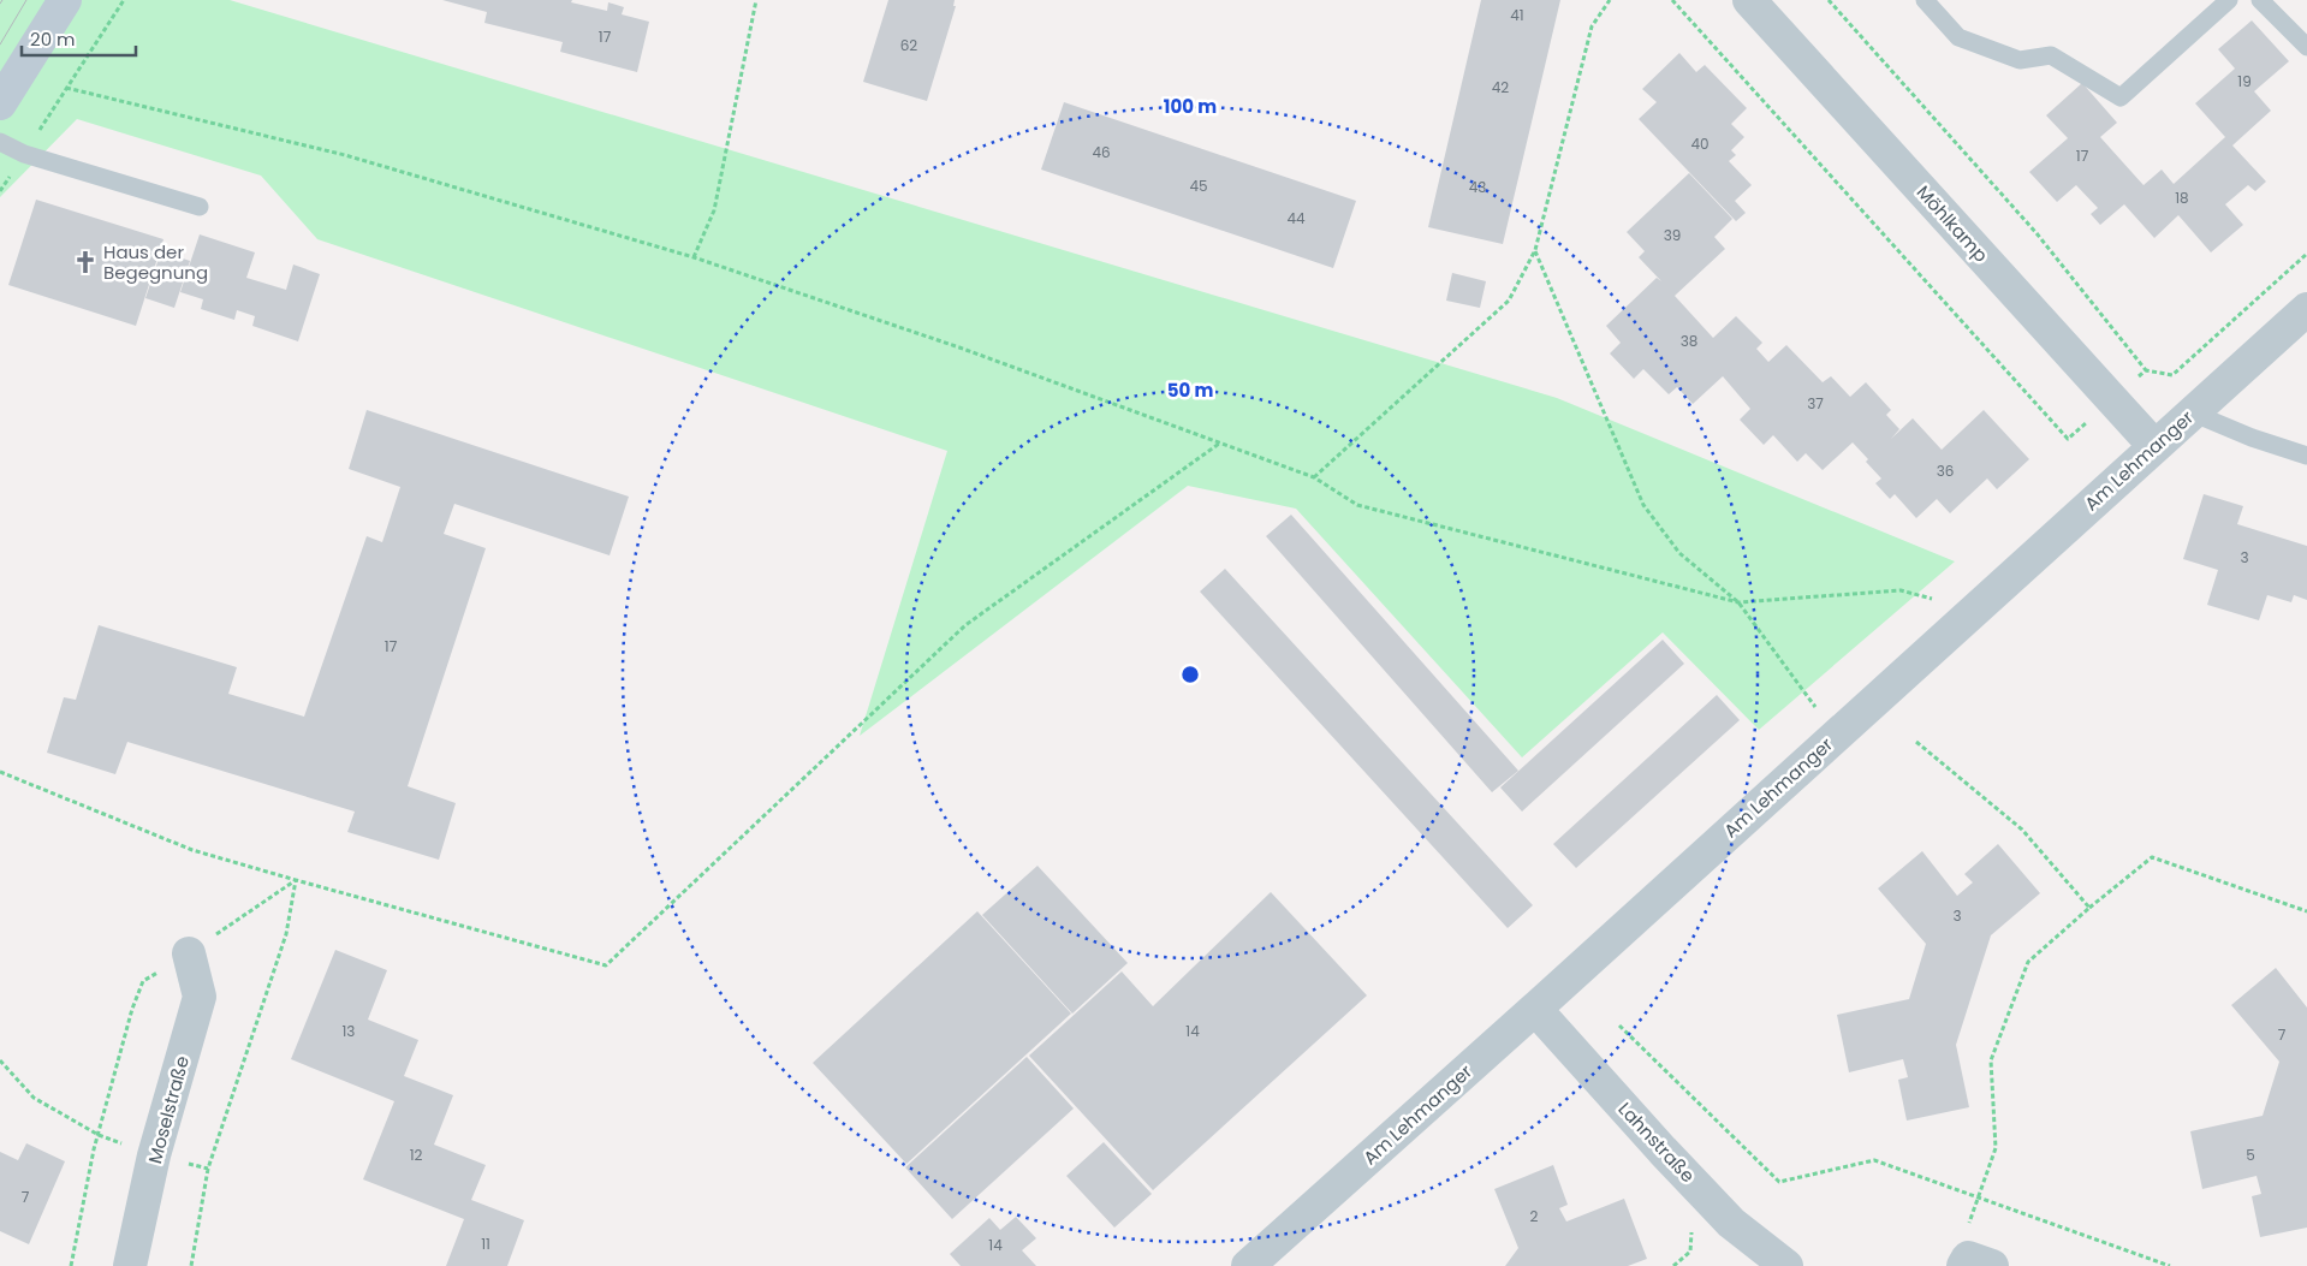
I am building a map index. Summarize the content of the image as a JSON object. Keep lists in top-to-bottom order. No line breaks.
{"streets":{"street":["Möhlkamp","Am Lehmanger","Moselstraße","Lahnstraße"]},"crossings":[["Möhlkamp","Am Lehmanger"],["Am Lehmanger","Lahnstraße"]],"places":{"church":["Haus der Begegnung"]},"house_numbers":["41","17","62","19","42","40","46","17","45","43","18","44","39","38","37","36","3","17","3","13","14","7","12","5","7","2","11","14"],"scale_bar":"20 m","rings":["100 m","50 m"]}
